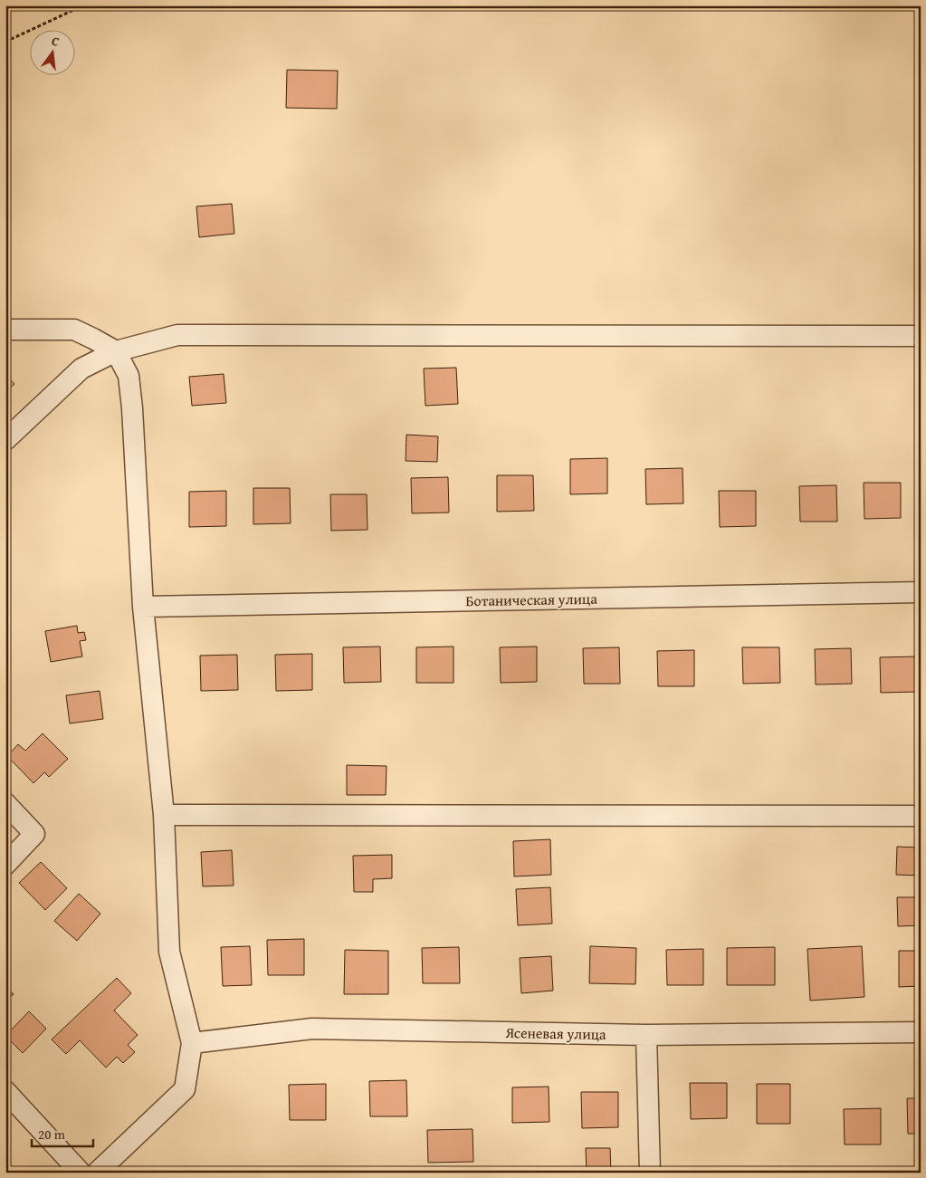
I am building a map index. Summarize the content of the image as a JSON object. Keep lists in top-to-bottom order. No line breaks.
{"streets":{"street":["Ботаническая улица","Ясеневая улица"]},"scale_bar":"20 m","north":"top"}
